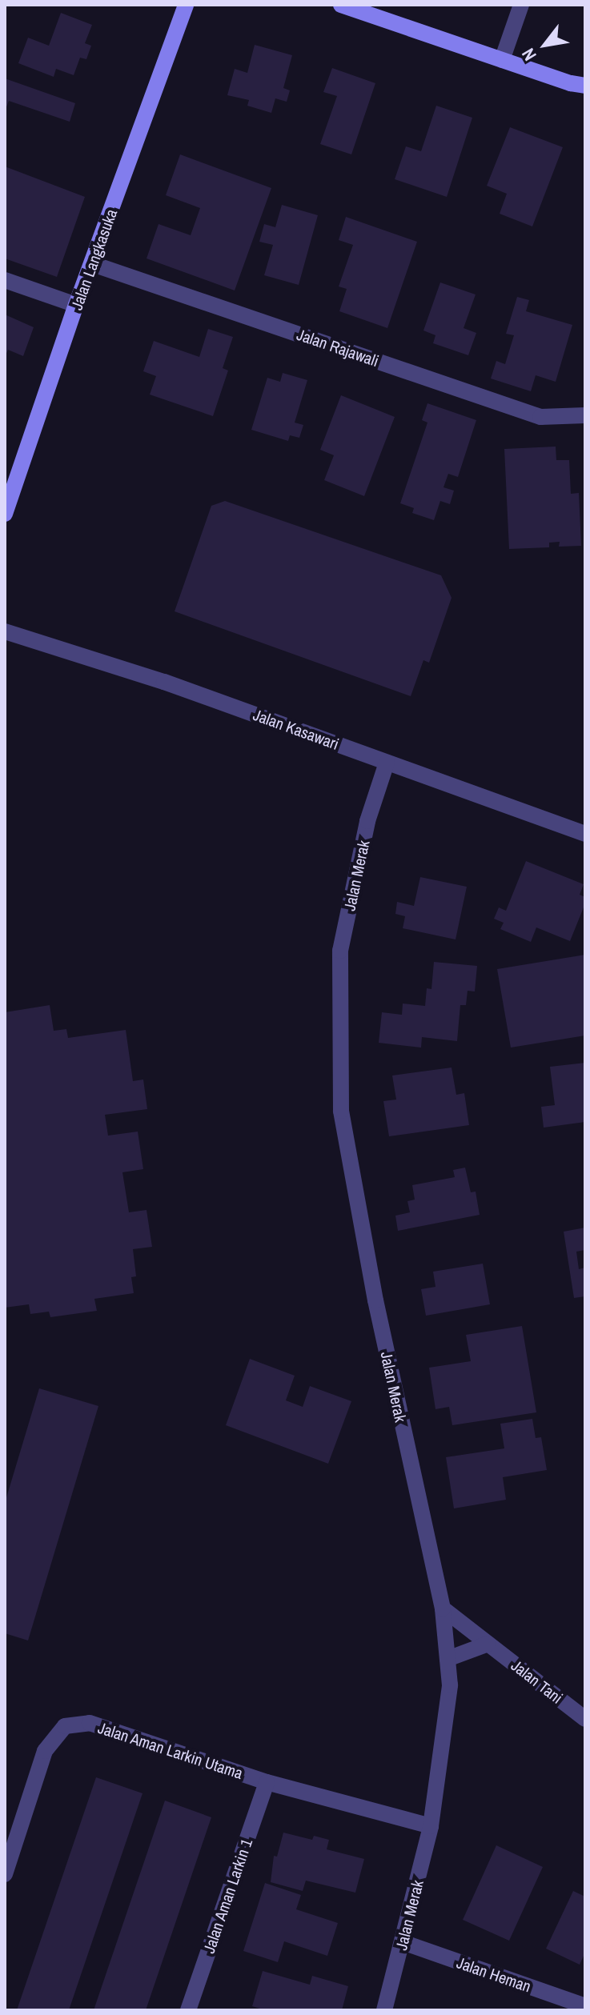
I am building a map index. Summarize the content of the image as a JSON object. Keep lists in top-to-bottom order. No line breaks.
{"streets":{"main road":["Jalan Langkasuka"],"street":["Jalan Rajawali","Jalan Kasawari","Jalan Merak","Jalan Tani","Jalan Aman Larkin Utama","Jalan Aman Larkin 1","Jalan Heman"]},"crossings":[["Jalan Langkasuka","Jalan Rajawali"],["Jalan Kasawari","Jalan Merak"],["Jalan Merak","Jalan Tani"],["Jalan Merak","Jalan Aman Larkin Utama"],["Jalan Merak","Jalan Heman"],["Jalan Aman Larkin Utama","Jalan Aman Larkin 1"]],"north":"bottom left"}
